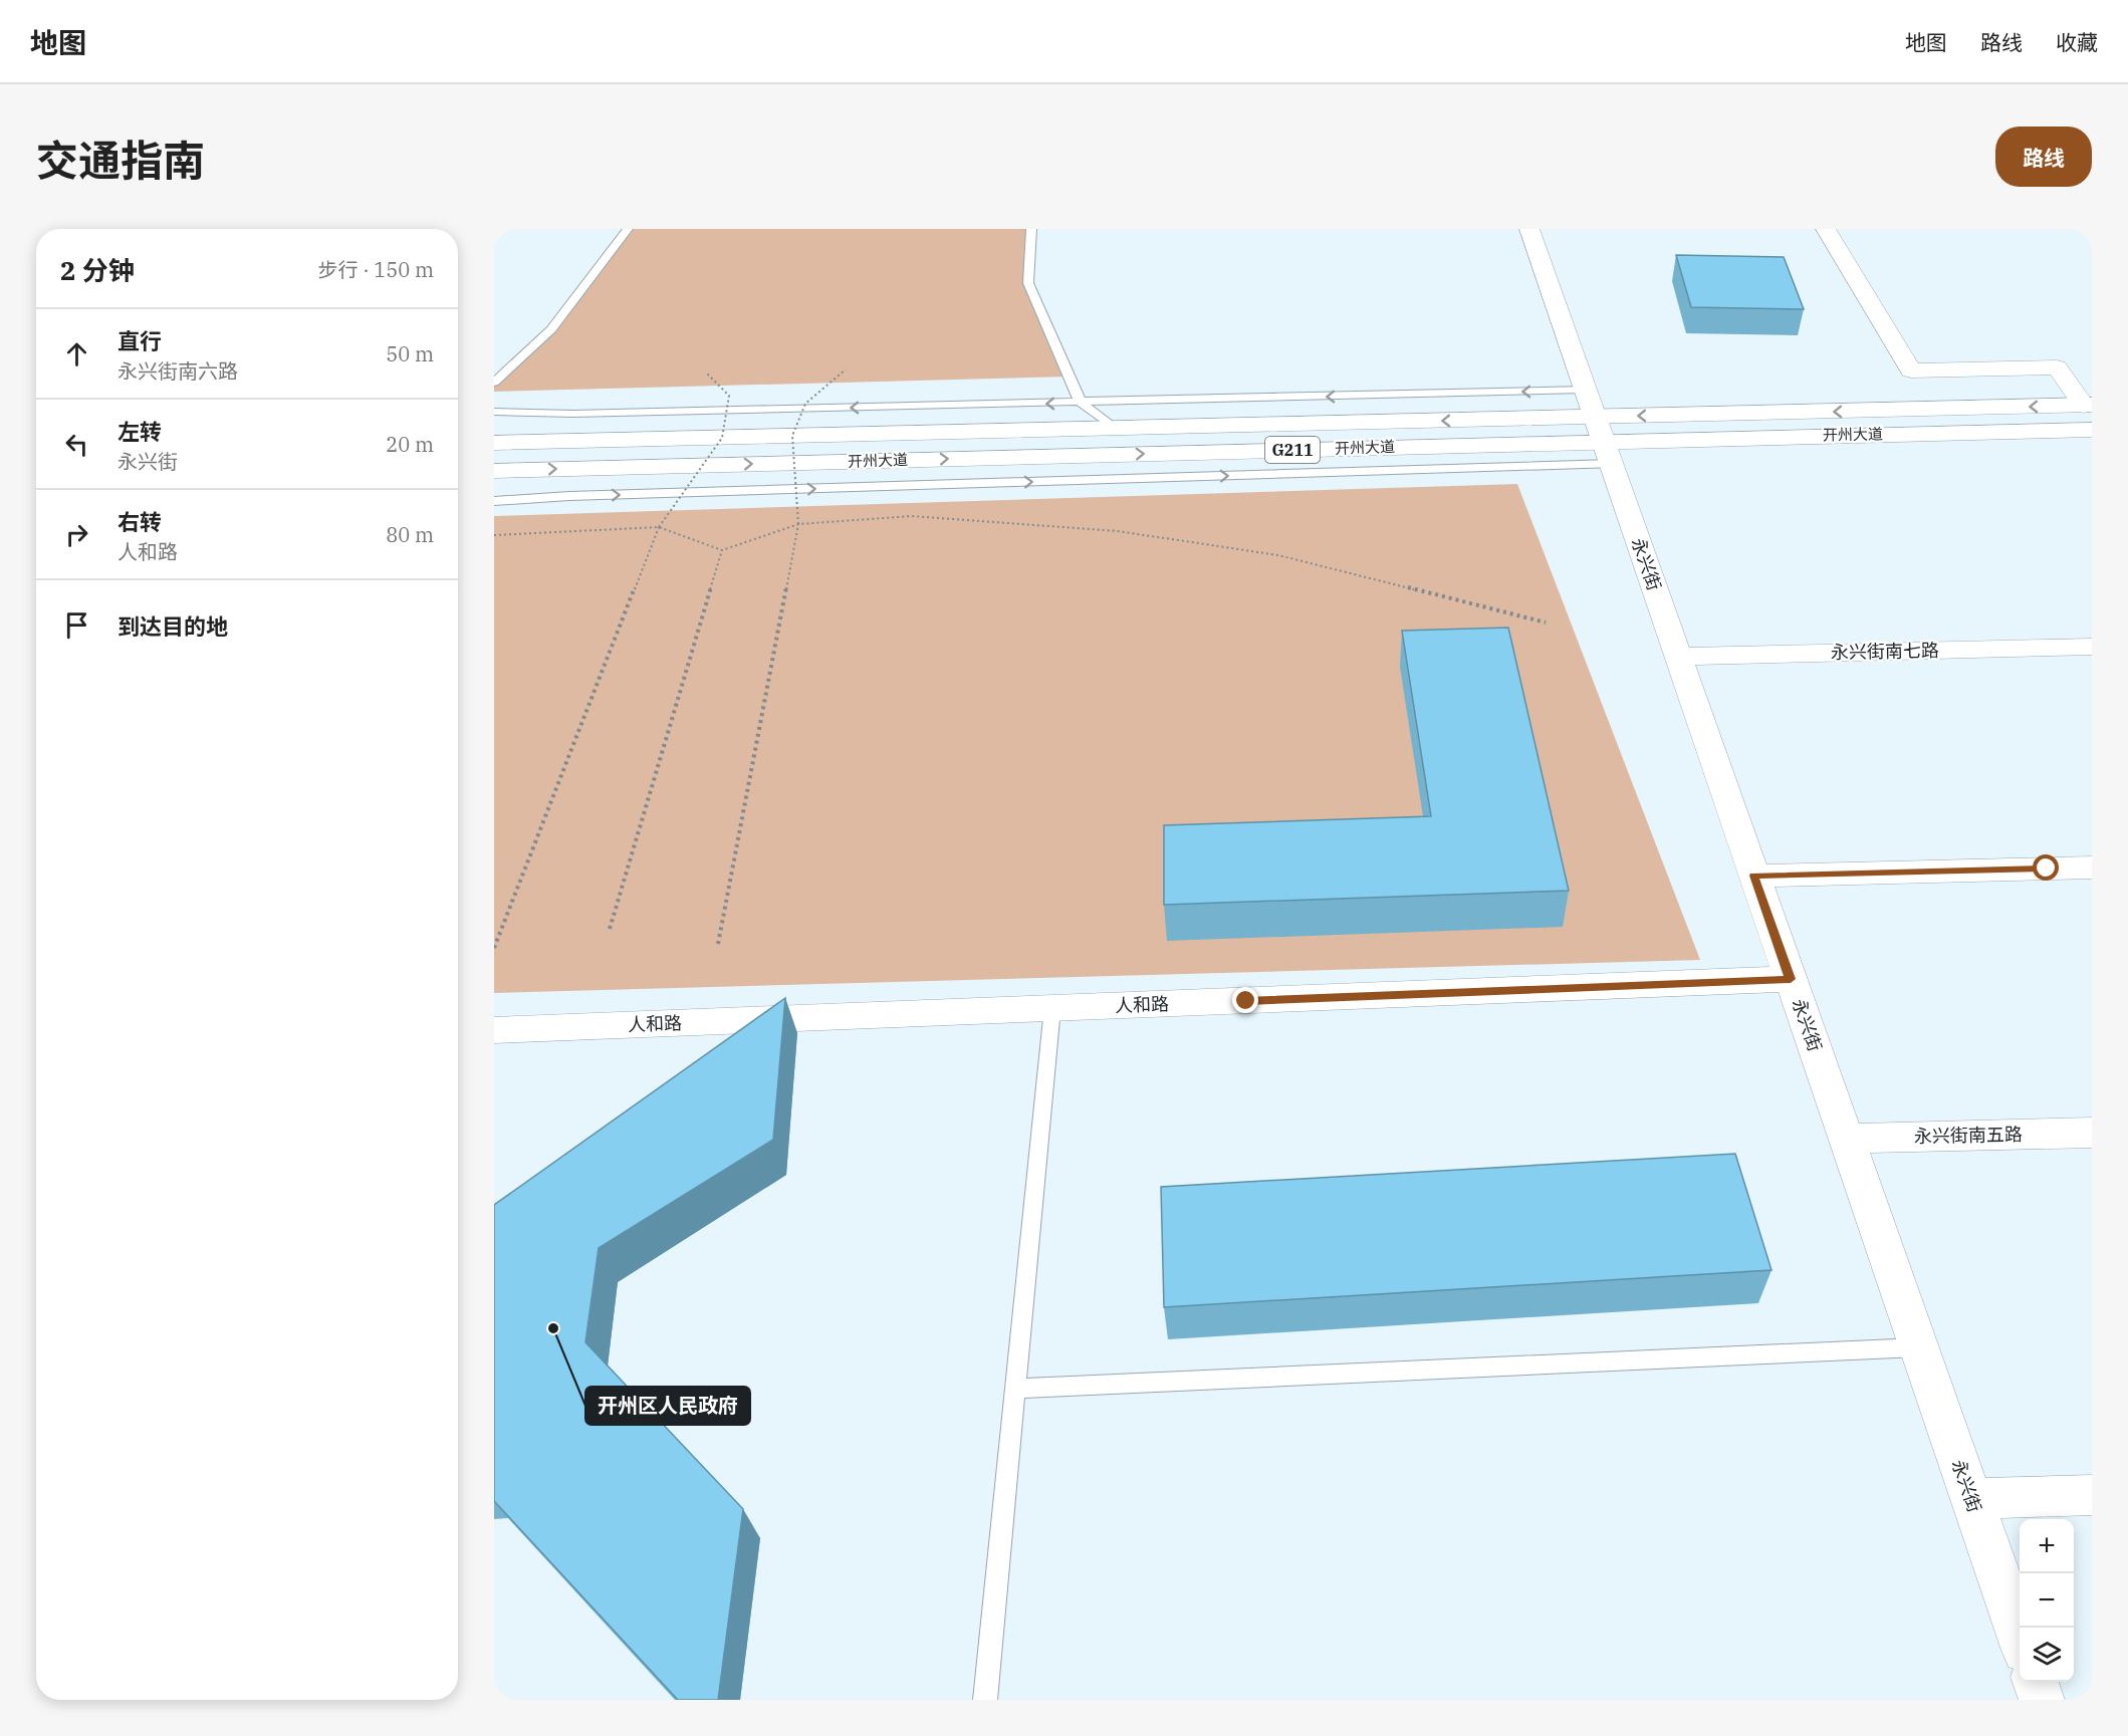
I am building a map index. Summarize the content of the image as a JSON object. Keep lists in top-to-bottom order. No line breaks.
{"streets":{"main road":["开州大道","G211","永兴街","永兴街南七路","人和路","永兴街南五路"]},"crossings":[["开州大道","永兴街"],["永兴街","永兴街南七路"],["永兴街","人和路"],["永兴街","永兴街南五路"]],"places":["开州区人民政府"],"page":{"header":"地图","nav":["地图","路线","收藏"],"title":"交通指南","buttons":"路线","heading":["2 分钟","步行 · 150 m"],"list":[["直行","永兴街南六路","50 m"],["左转","永兴街","20 m"],["右转","人和路","80 m"],"到达目的地"],"map_buttons":["+","−"]}}
